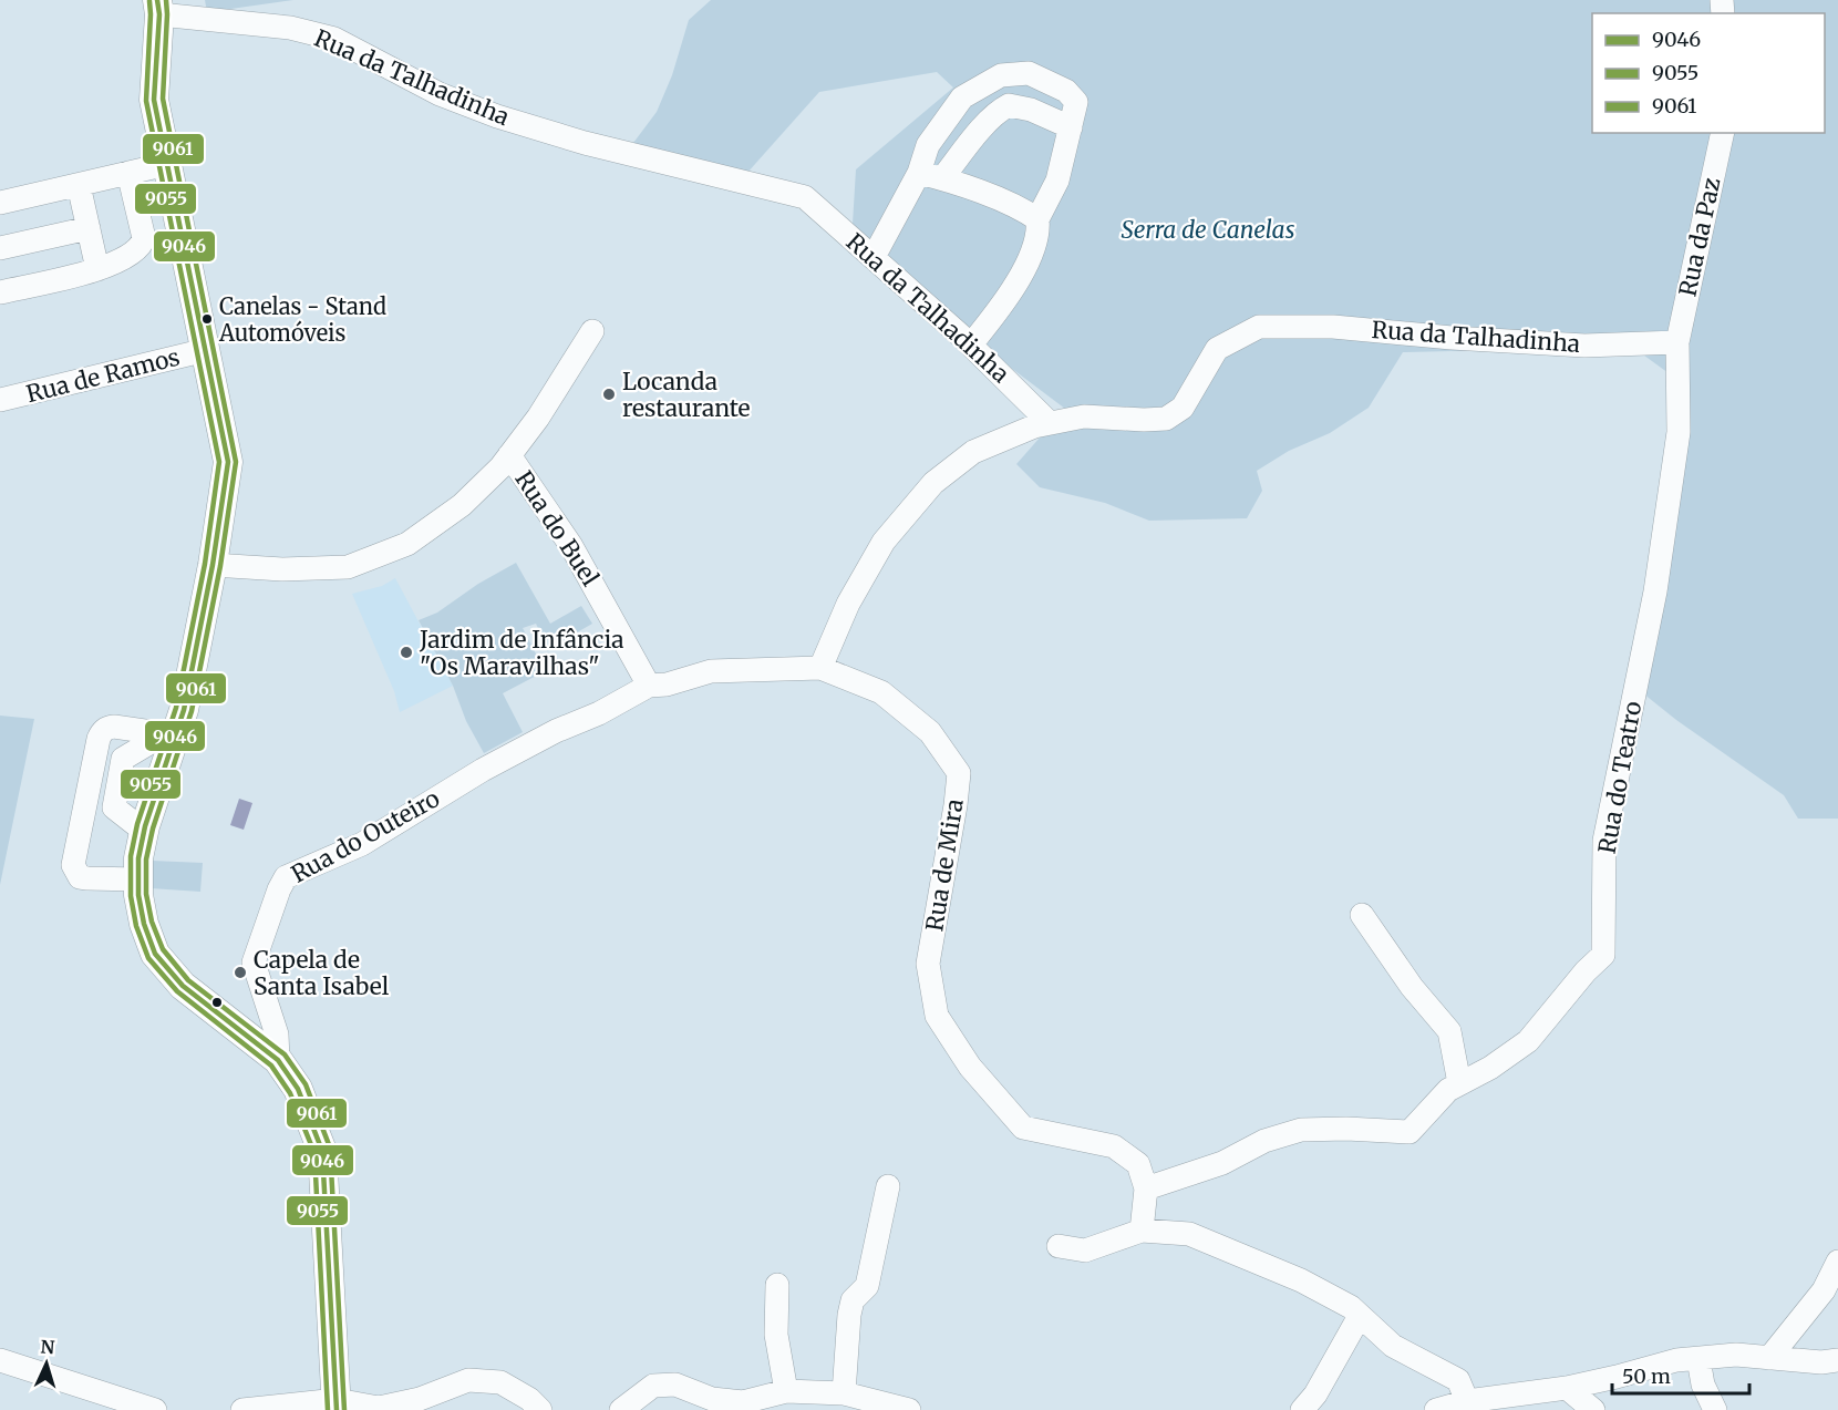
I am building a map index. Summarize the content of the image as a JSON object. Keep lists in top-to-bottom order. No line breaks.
{"streets":{"street":["Rua da Talhadinha","Rua da Paz","Rua de Ramos","Rua do Buel","Rua do Teatro","Rua do Outeiro","Rua de Mira"]},"crossings":[["Rua da Talhadinha","Rua da Paz"],["Rua da Talhadinha","Rua do Teatro"],["Rua da Paz","Rua do Teatro"],["Rua do Buel","Rua do Outeiro"],["Rua do Buel","Rua de Mira"],["Rua do Teatro","Rua de Mira"],["Rua do Outeiro","Rua de Mira"]],"parks":["Serra de Canelas"],"places":["Canelas - Stand Automóveis","Locanda restaurante","Jardim de Infância \"Os Maravilhas\"","Capela de Santa Isabel"],"lines":["transit line 9046","transit line 9061","transit line 9055"],"legend":["9046","9055","9061"],"scale_bar":"50 m","north":"top"}
